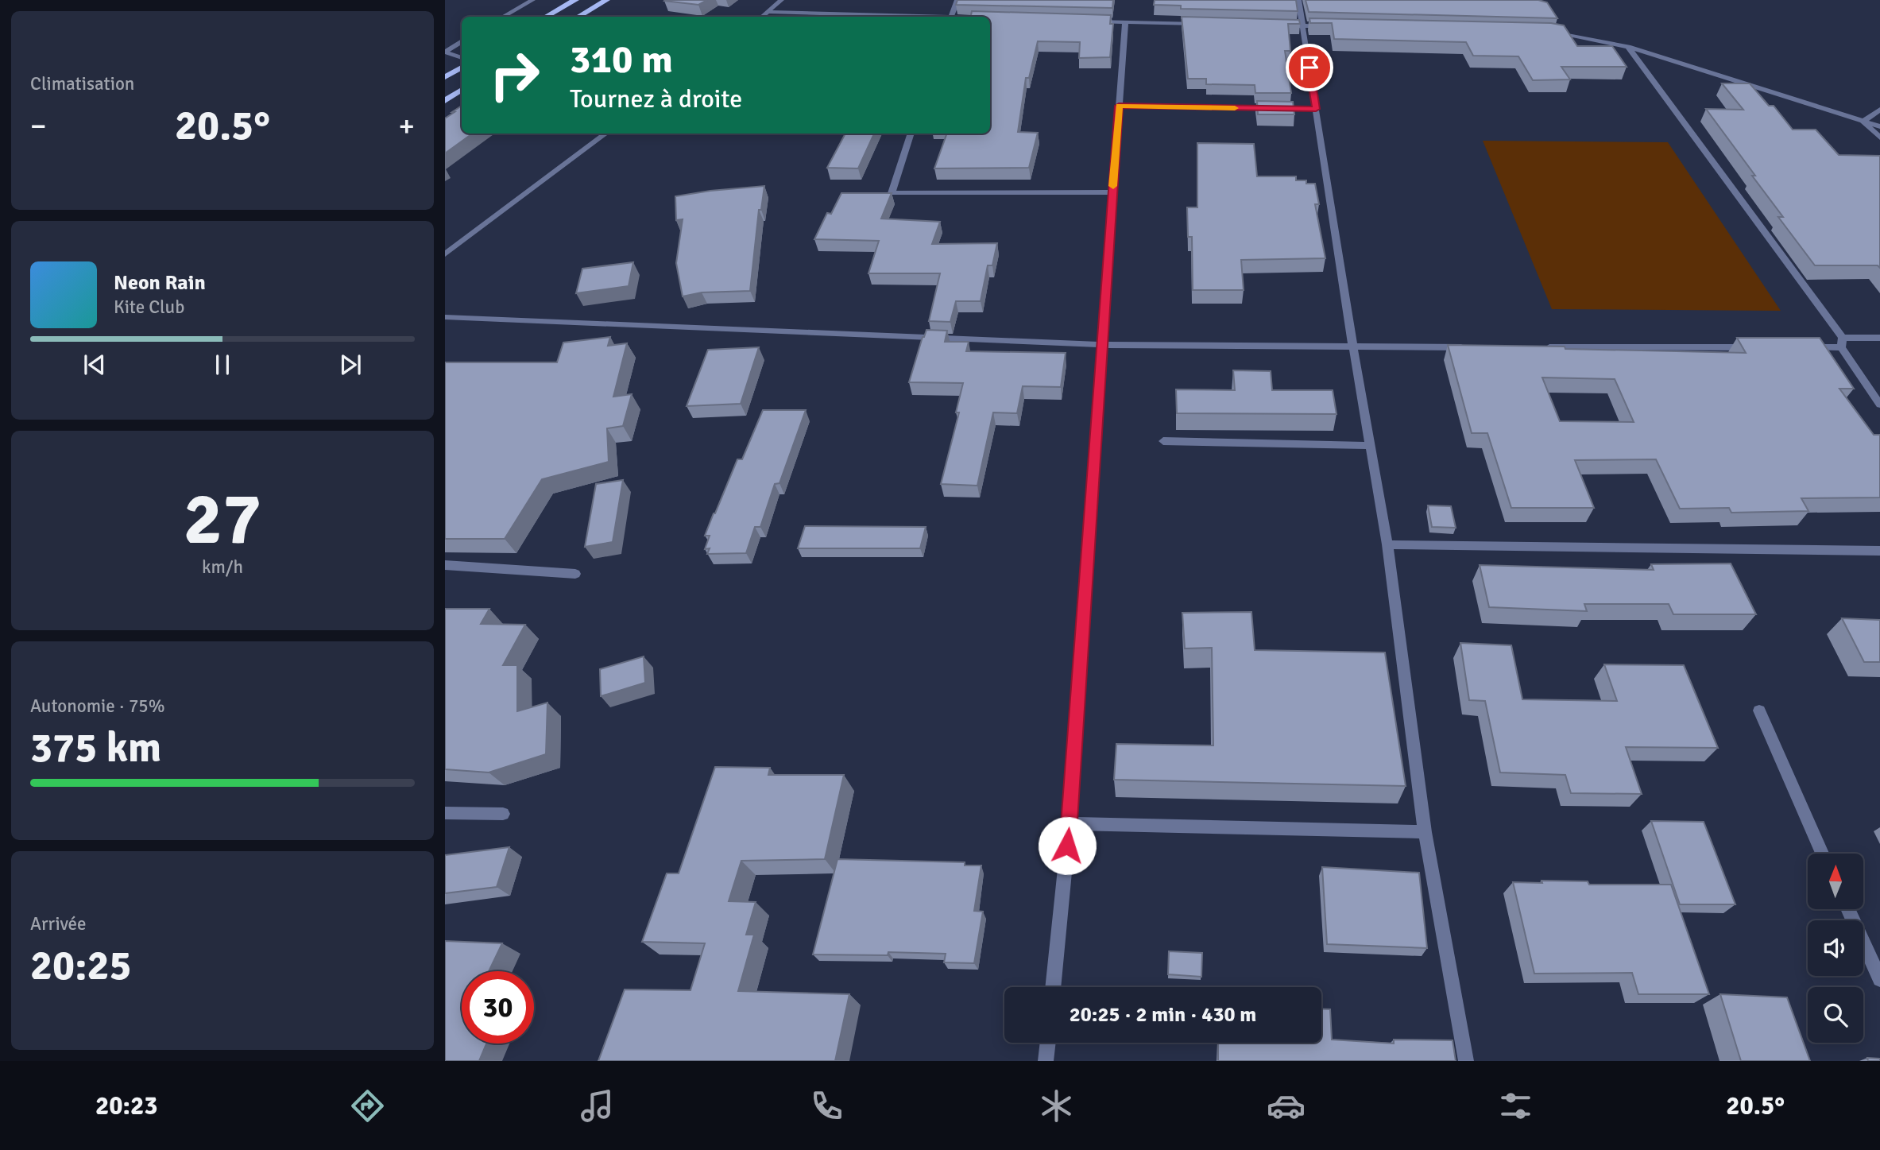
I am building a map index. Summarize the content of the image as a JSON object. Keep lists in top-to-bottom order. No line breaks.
{"north":"top","page":{"tile":["Climatisation",["27","km/h"],["Autonomie · 75%","375 km"],["Arrivée","20:25"]],"turn":["310 m","Tournez à droite"],"heat":["−","20.5°","+"],"song":["Neon Rain","Kite Club"],"limit":"30","trip":"20:25 · 2 min · 430 m","tabs":["20:23","20.5°"]}}
